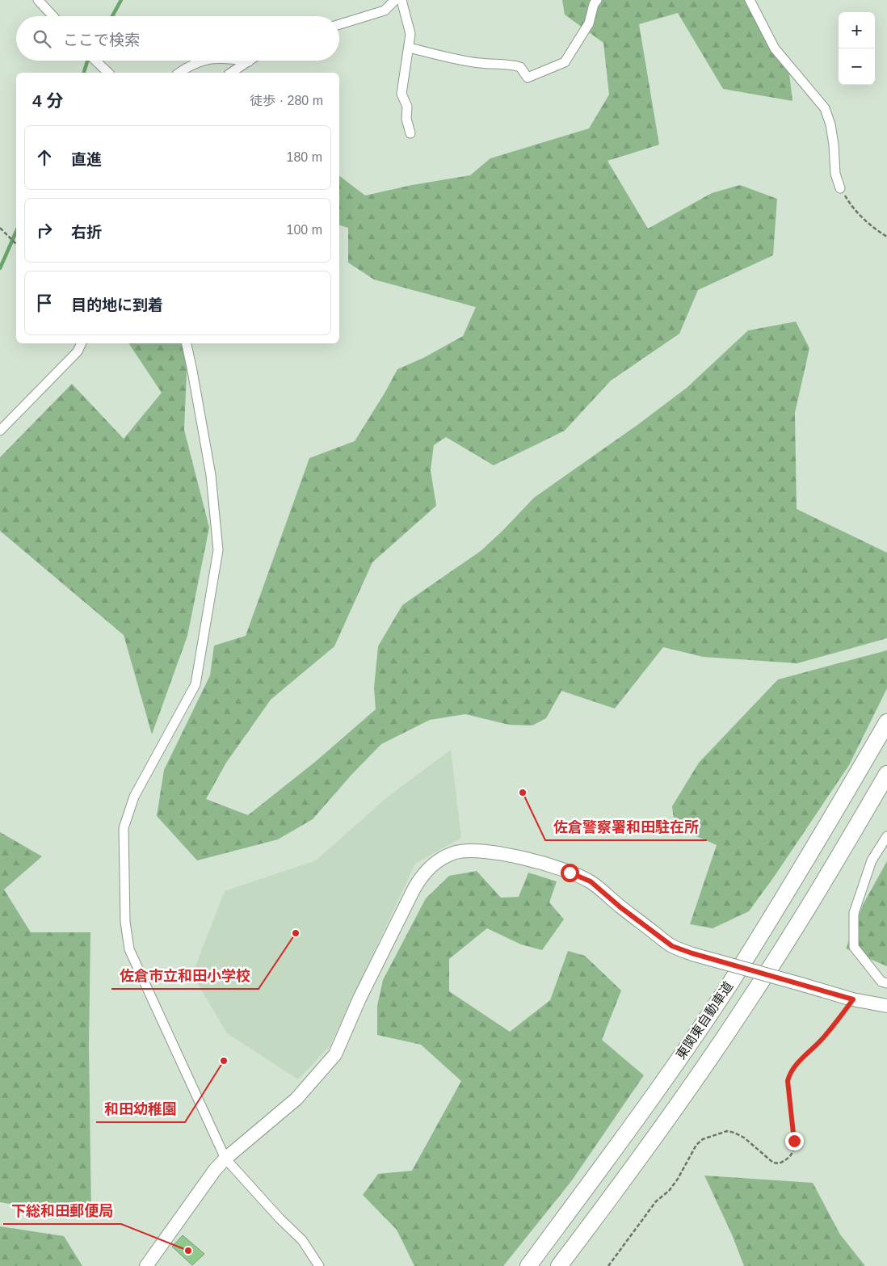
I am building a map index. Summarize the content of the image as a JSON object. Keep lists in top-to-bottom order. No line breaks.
{"streets":{"highway":["東関東自動車道"]},"places":["佐倉警察署和田駐在所","佐倉市立和田小学校","和田幼稚園","下総和田郵便局"],"page":{"map_buttons":["+","−"],"search":"ここで検索","heading":["4 分","徒歩 · 280 m"],"list":[["直進","180 m"],["右折","100 m"],"目的地に到着"]}}
